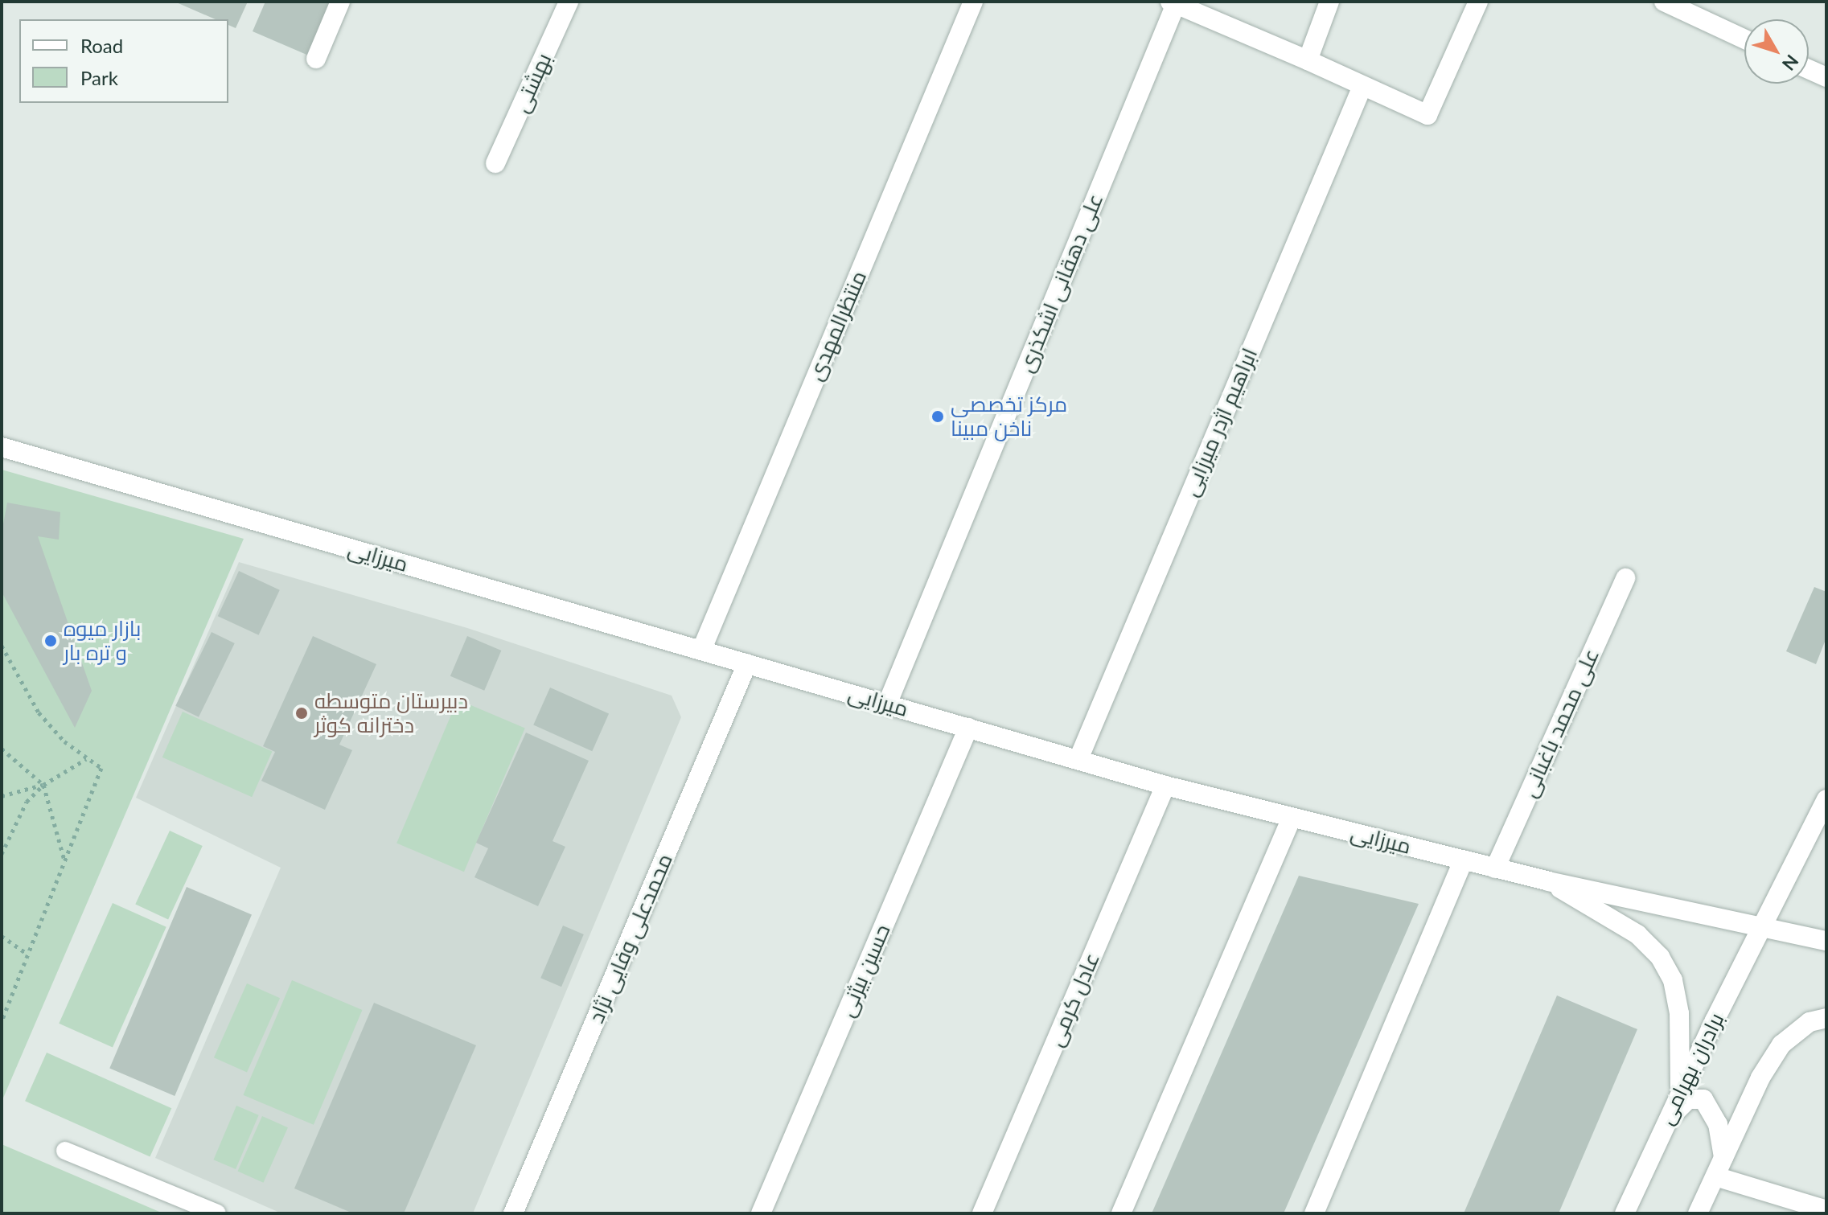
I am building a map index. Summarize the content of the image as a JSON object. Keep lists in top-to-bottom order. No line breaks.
{"streets":{"street":["بهشتی","علی دهقانی اشکذری","منتظرالمهدی","ابراهیم اژدر میرزایی","میرزایی","علی محمد باغبانی","محمدعلی وفایی نژاد","حسین بیژنی","عادل کرمی","برادران بهرامی"]},"crossings":[["علی دهقانی اشکذری","میرزایی"],["منتظرالمهدی","میرزایی"],["ابراهیم اژدر میرزایی","میرزایی"],["میرزایی","علی محمد باغبانی"],["میرزایی","محمدعلی وفایی نژاد"],["میرزایی","حسین بیژنی"],["میرزایی","عادل کرمی"],["میرزایی","برادران بهرامی"]],"places":["مرکز تخصصی ناخن مبینا","بازار میوه و تره بار","دبیرستان متوسطه دخترانه کوثر"],"legend":["Road","Park"],"north":"bottom right"}
